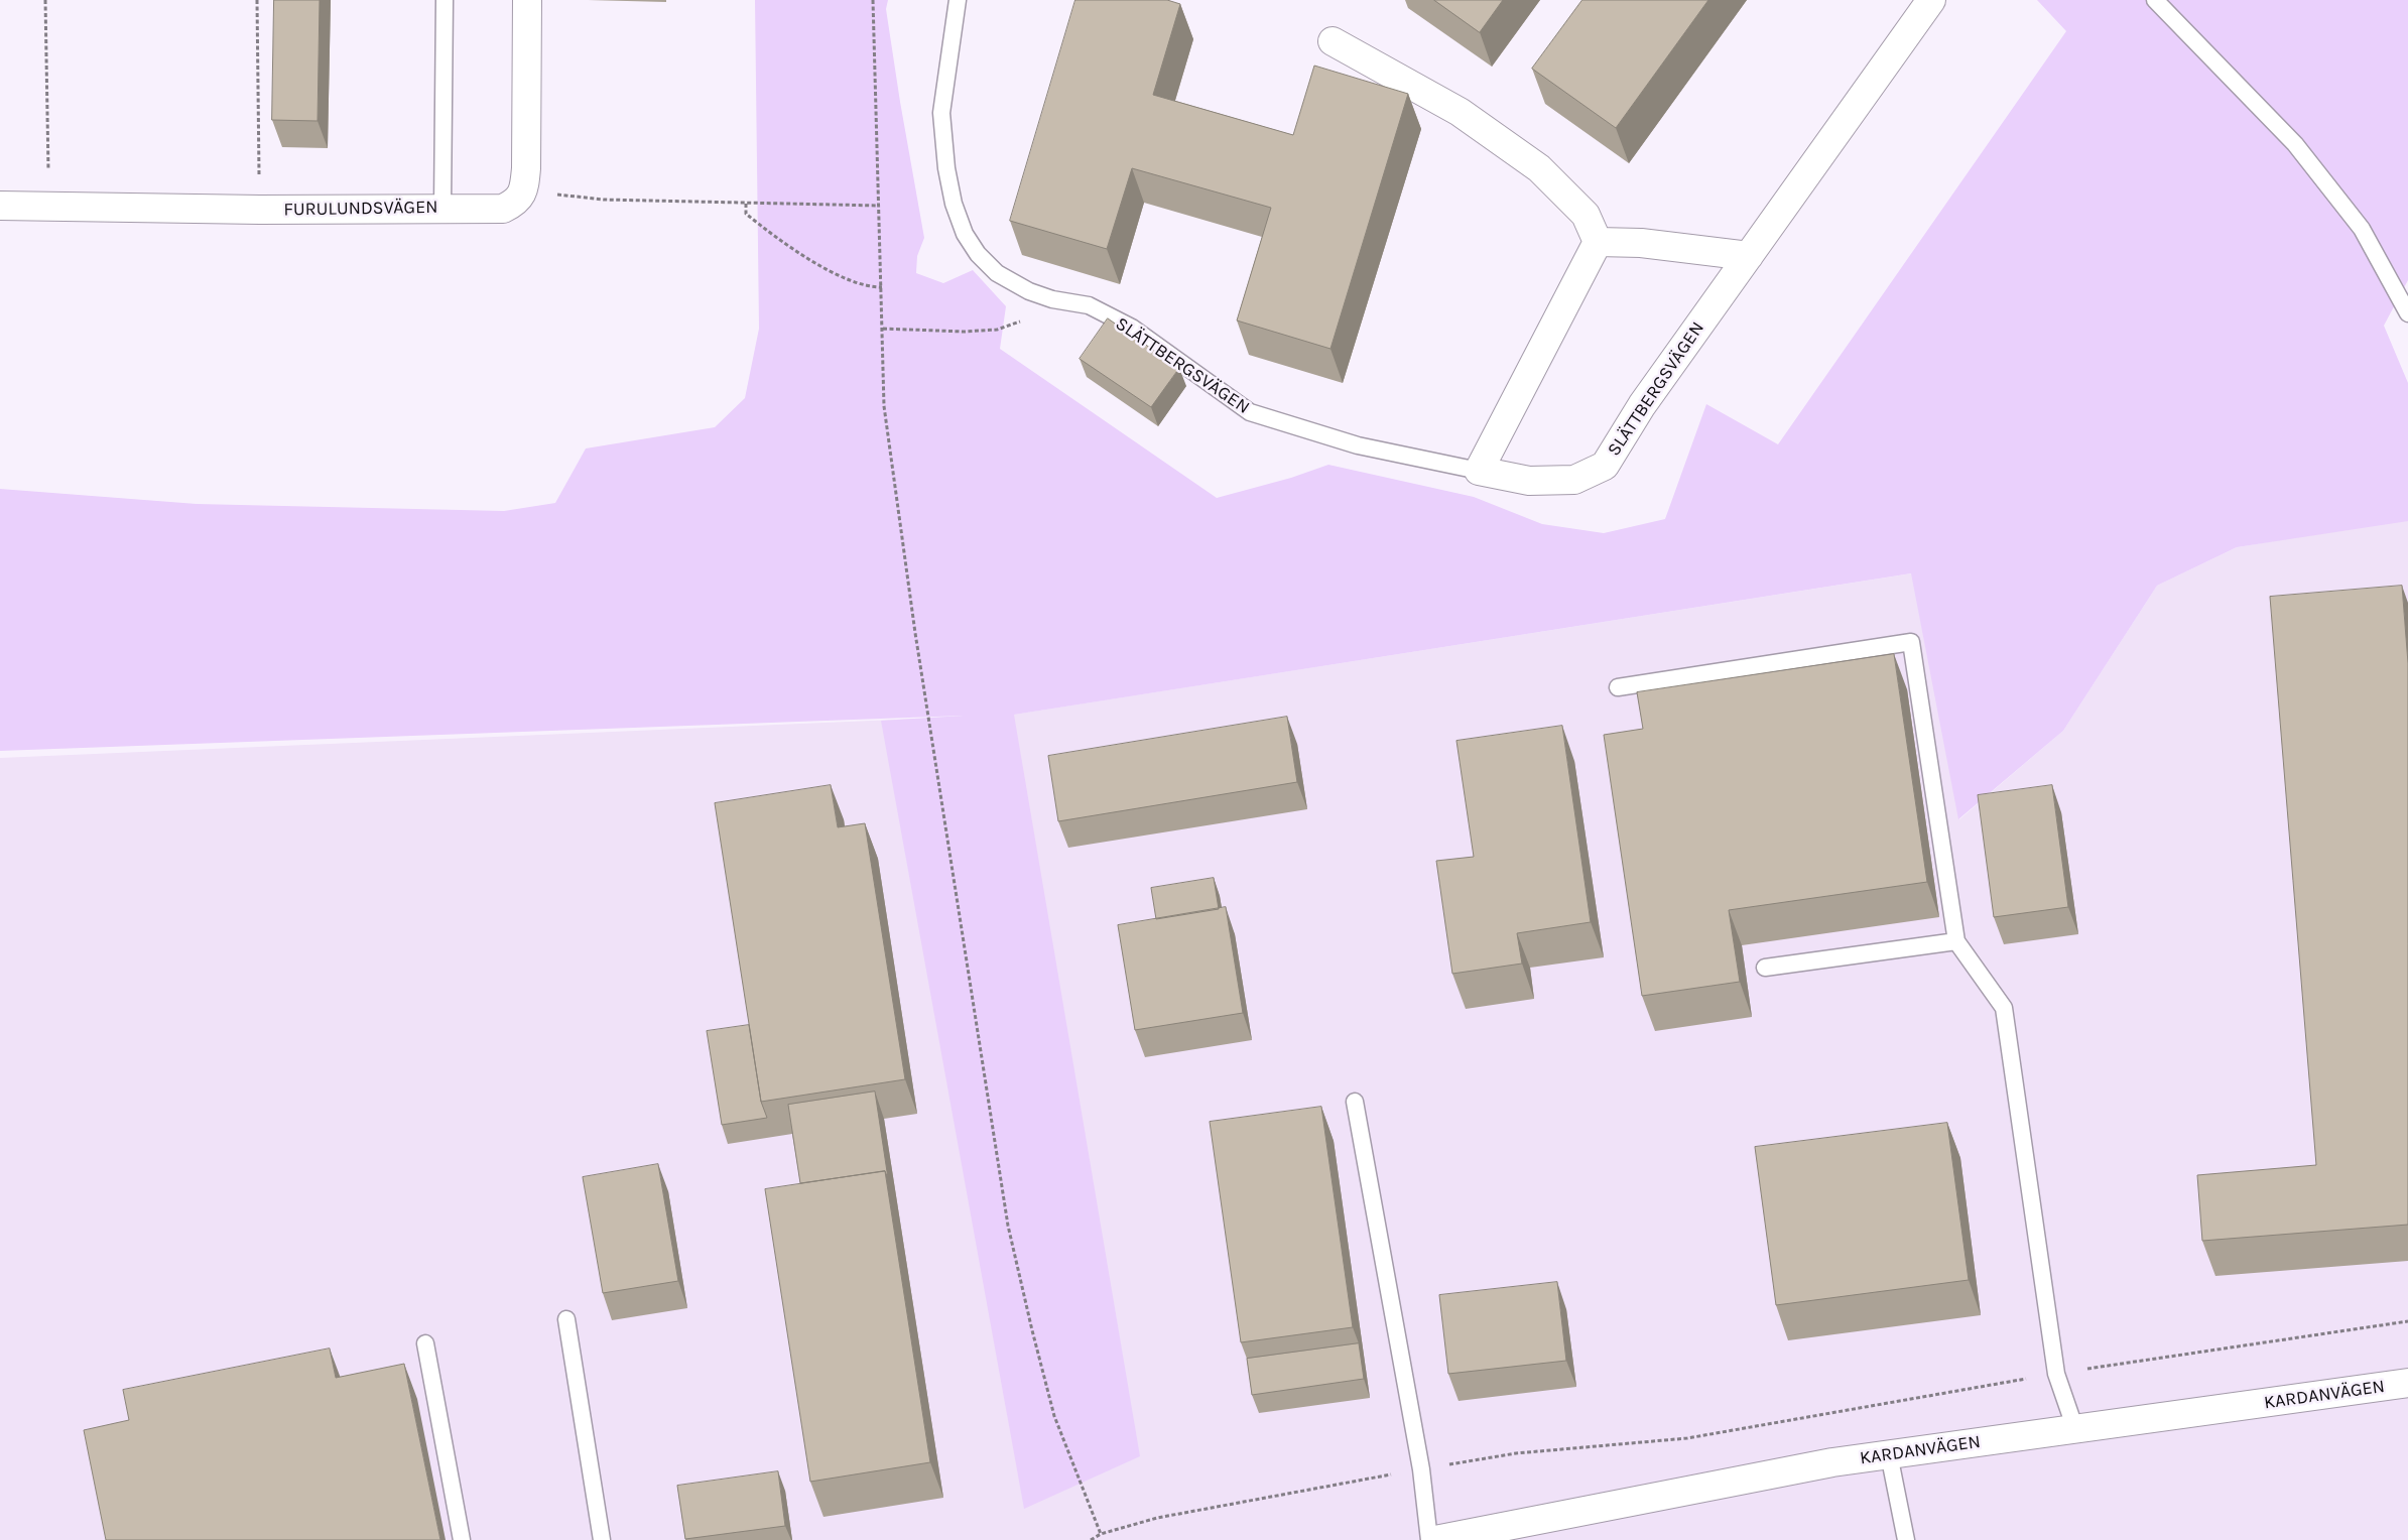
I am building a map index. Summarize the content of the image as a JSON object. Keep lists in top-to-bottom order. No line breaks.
{"streets":{"street":["FURULUNDSVÄGEN","SLÄTTBERGSVÄGEN","KARDANVÄGEN"]}}
